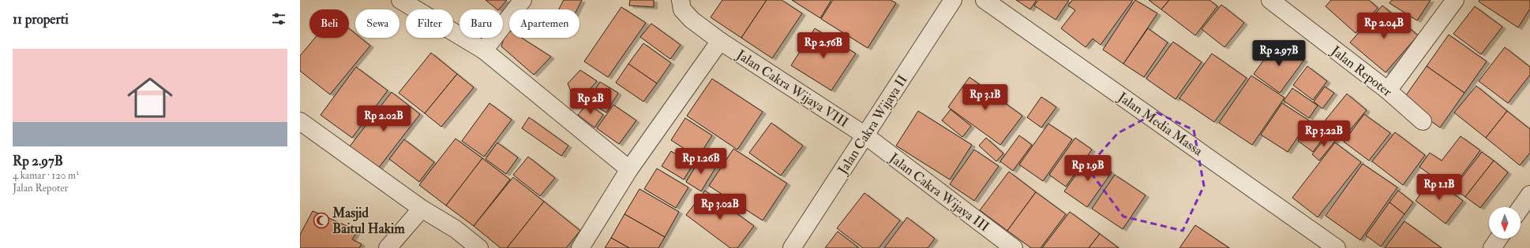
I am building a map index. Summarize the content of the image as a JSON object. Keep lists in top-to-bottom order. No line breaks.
{"streets":{"street":["Jalan Repoter","Jalan Cakra Wijaya VIII","Jalan Media Massa","Jalan Cakra Wijaya II","Jalan Cakra Wijaya III"]},"crossings":[["Jalan Cakra Wijaya VIII","Jalan Cakra Wijaya II"],["Jalan Cakra Wijaya VIII","Jalan Cakra Wijaya III"],["Jalan Cakra Wijaya II","Jalan Cakra Wijaya III"]],"places":{"mosque":["Masjid Baitul Hakim"]},"north":"bottom","page":{"heading":"11 properti","chip":["Beli","Sewa","Filter","Baru","Apartemen"],"price":["Rp 2.04B","Rp 2.56B","Rp 2.97B","Rp 3.1B","Rp 2B","Rp 2.02B","Rp 3.22B","Rp 1.26B","Rp 1.9B","Rp 1.1B","Rp 3.02B"],"list":[{"name":"Rp 2.97B","note":"4 kamar · 120 m² · Jalan Repoter"}]}}
